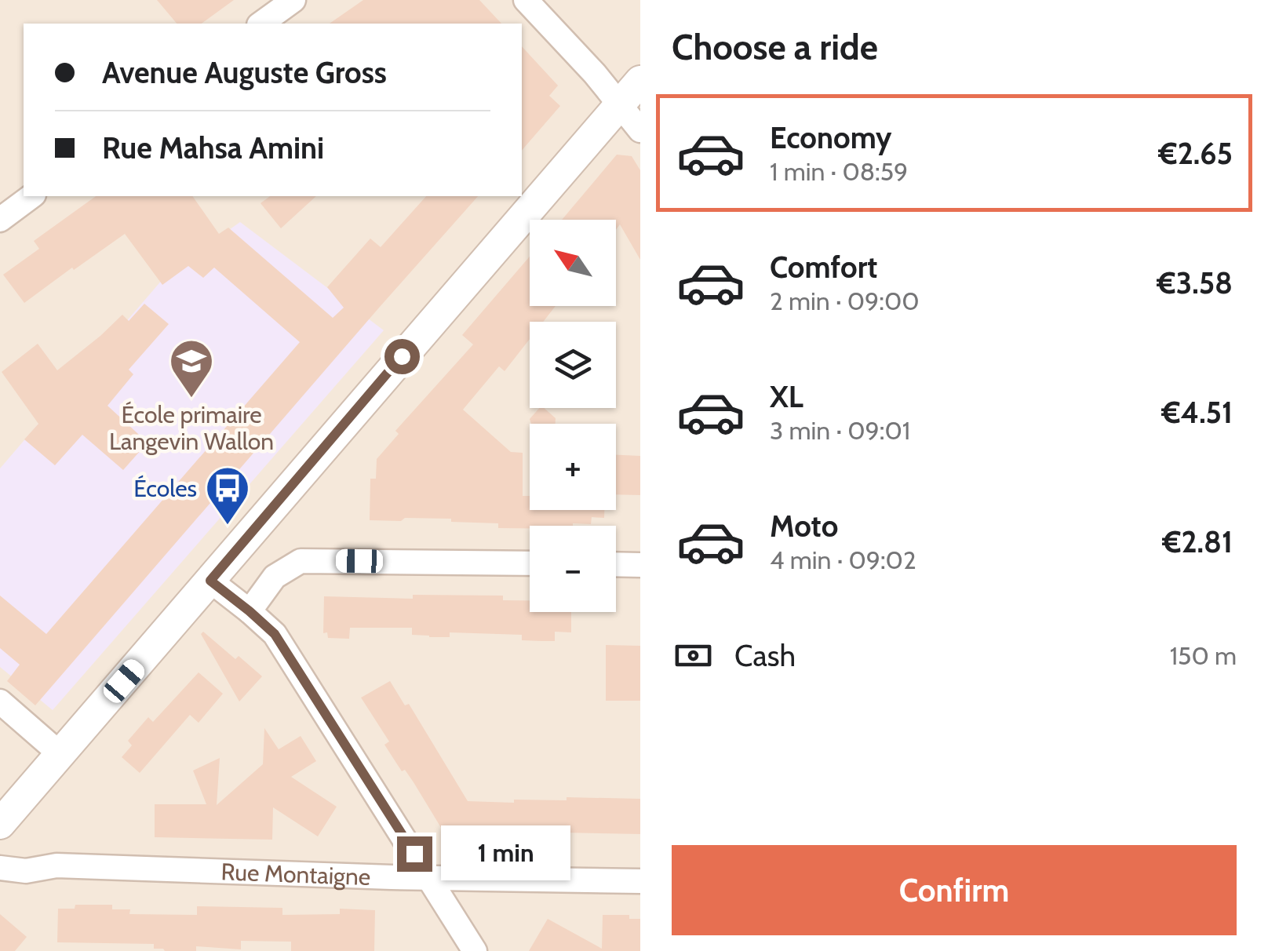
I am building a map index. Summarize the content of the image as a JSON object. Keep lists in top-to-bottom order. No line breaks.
{"streets":{"street":["Rue Montaigne"]},"places":{"school or university":["École primaire Langevin Wallon"],"bus stop":["Écoles"]},"north":"top left","page":{"heading":"Choose a ride","banner":["Avenue Auguste Gross","Rue Mahsa Amini"],"list":[{"name":"Economy","note":"1 min · 08:59","value":"€2.65"},{"name":"Comfort","note":"2 min · 09:00","value":"€3.58"},{"name":"XL","note":"3 min · 09:01","value":"€4.51"},{"name":"Moto","note":"4 min · 09:02","value":"€2.81"}],"map_buttons":["+","−"],"pay":["Cash","150 m"],"bubble":"1 min","buttons":"Confirm"}}
